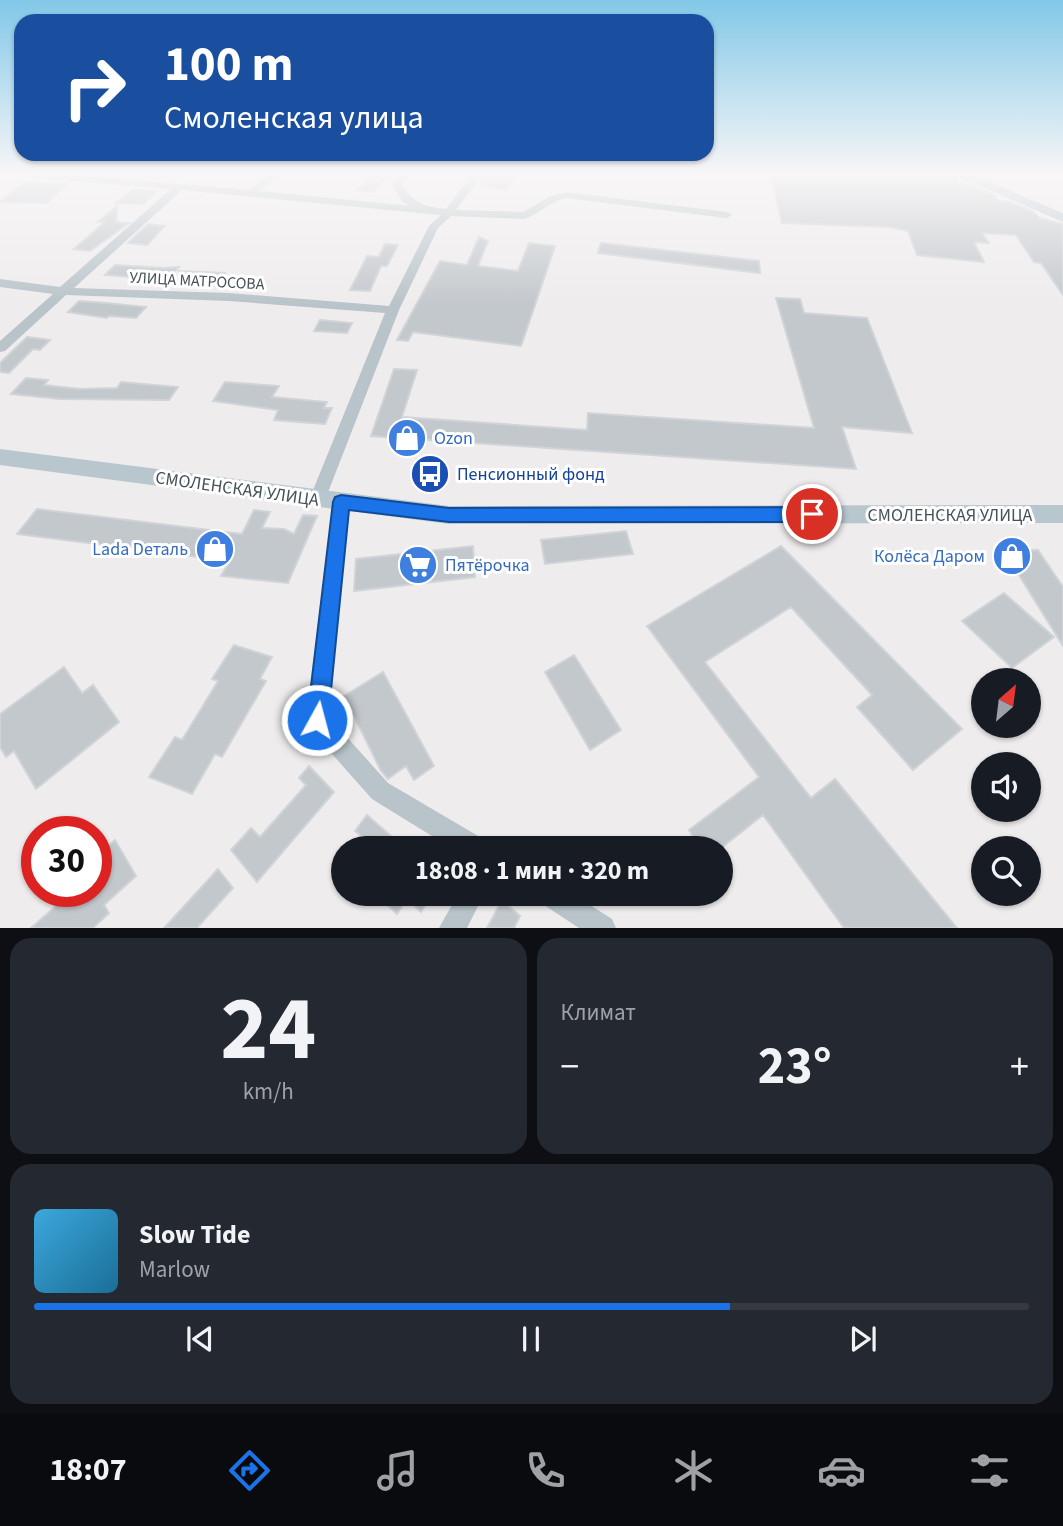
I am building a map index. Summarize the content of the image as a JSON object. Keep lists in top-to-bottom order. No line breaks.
{"streets":{"main road":["СМОЛЕНСКАЯ УЛИЦА"],"street":["УЛИЦА МАТРОСОВА"]},"places":{"shop":["Ozon","Lada Dеталь","Колёса Даром"],"bus stop":["Пенсионный фонд"],"supermarket":["Пятёрочка"]},"north":"top right","page":{"turn":["100 m","Смоленская улица"],"limit":"30","trip":"18:08 · 1 мин · 320 m","tile":[["24","km/h"],"Климат"],"heat":["−","23°","+"],"song":["Slow Tide","Marlow"],"tabs":"18:07"}}
